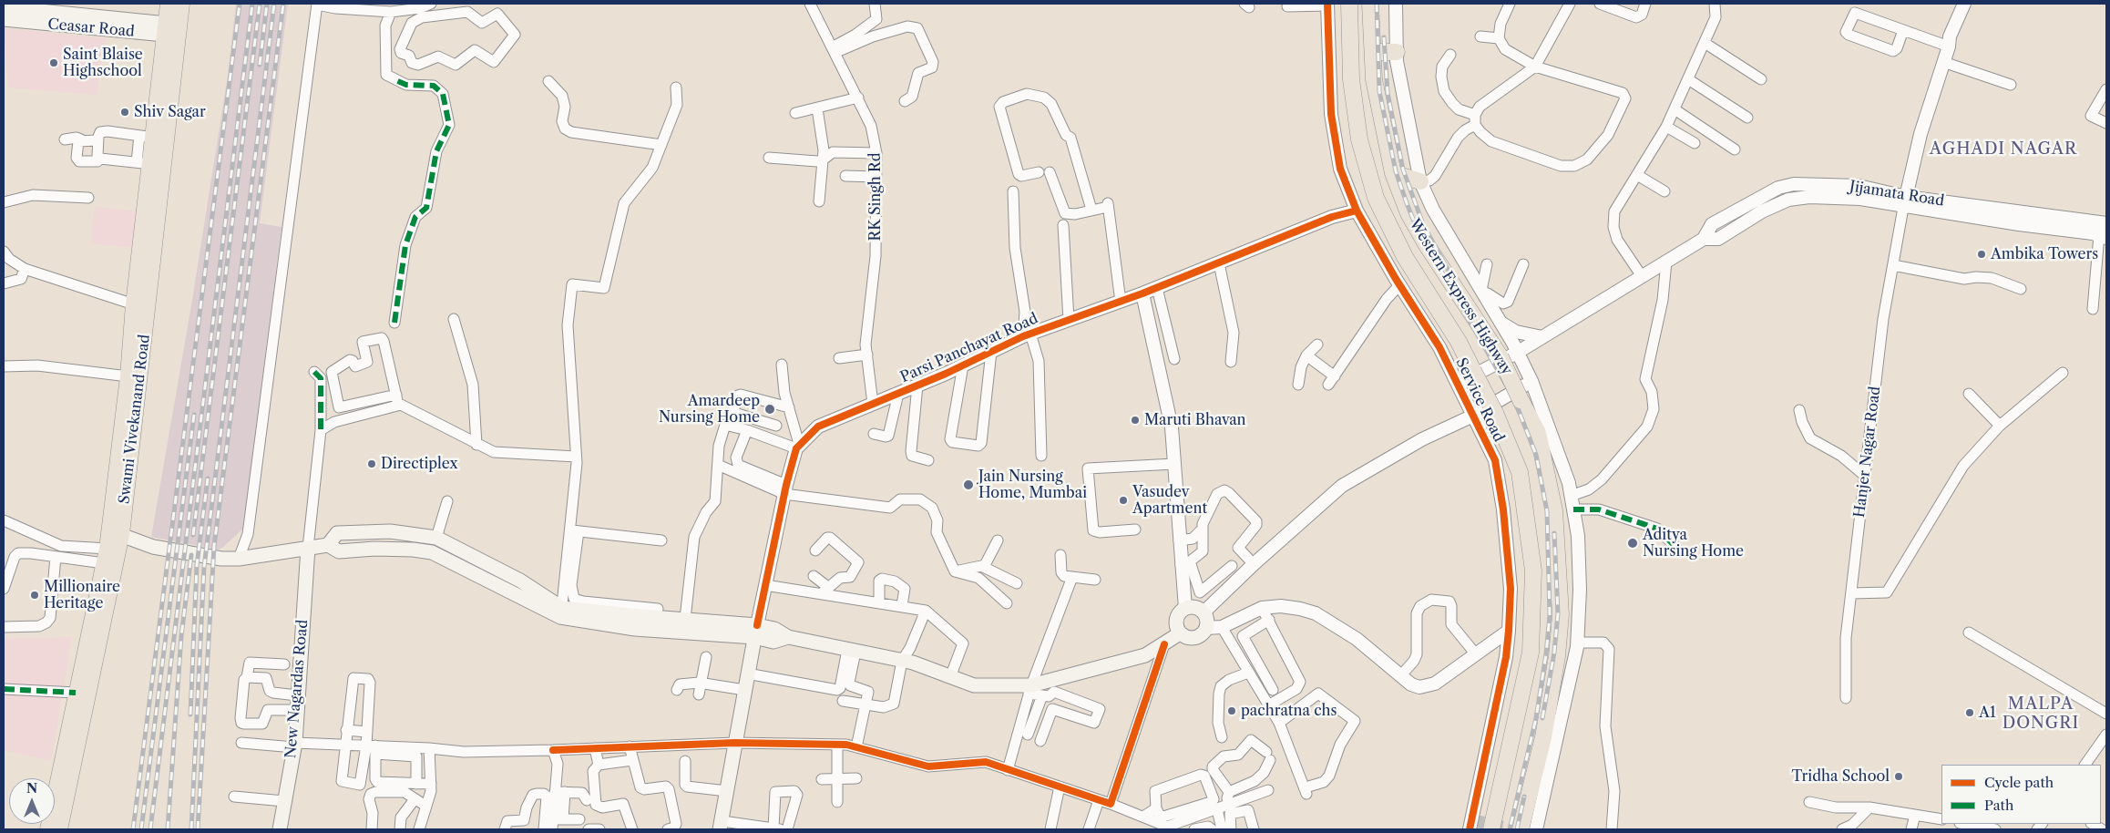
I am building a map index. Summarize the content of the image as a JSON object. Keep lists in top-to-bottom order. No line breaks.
{"streets":{"main road":["Ceasar Road","Western Express Highway","Swami Vivekanand Road","New Nagardas Road"],"street":["Jijamata Road","RK Singh Rd","Parsi Panchayat Road","Service Road","Hanjer Nagar Road"]},"crossings":[["Ceasar Road","Swami Vivekanand Road"],["Jijamata Road","Service Road"],["Jijamata Road","Hanjer Nagar Road"],["RK Singh Rd","Parsi Panchayat Road"],["Parsi Panchayat Road","Service Road"]],"districts":["AGHADI NAGAR","MALPA DONGRI"],"places":["Saint Blaise Highschool","Shiv Sagar","Ambika Towers","Amardeep Nursing Home","Maruti Bhavan","Directiplex","Jain Nursing Home, Mumbai","Vasudev Apartment","Aditya Nursing Home","Millionaire Heritage","pachratna chs","A1","Tridha School"],"legend":["Cycle path","Path"],"north":"top"}
